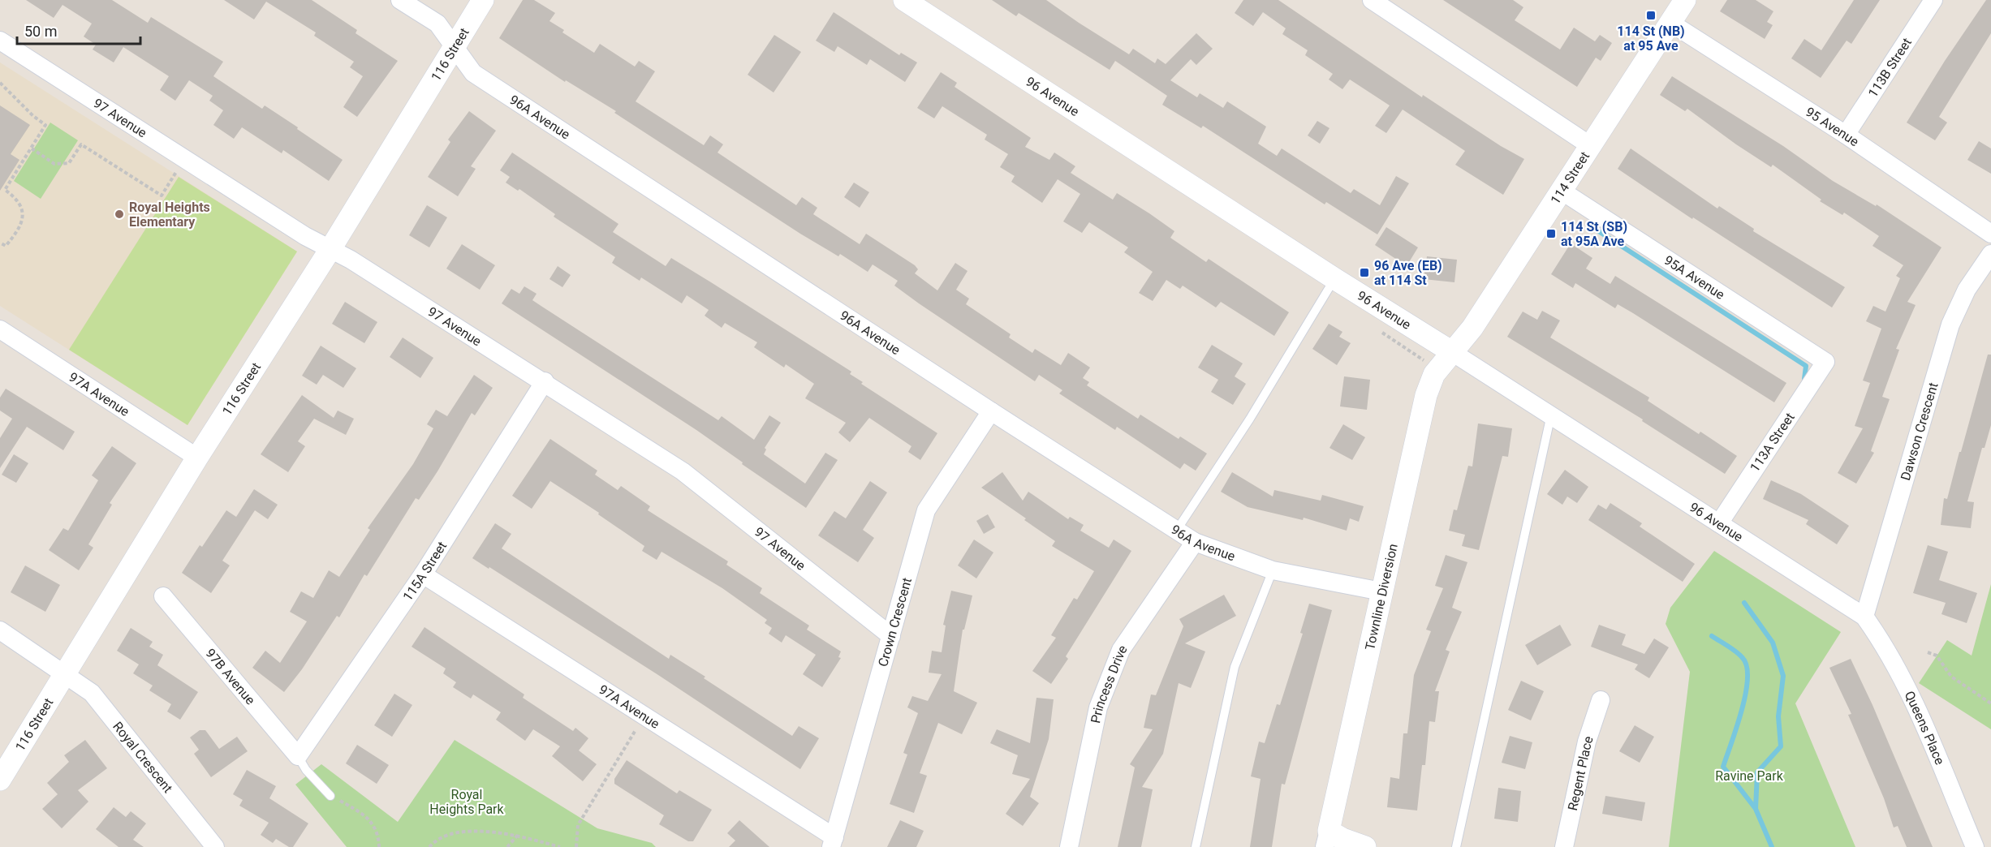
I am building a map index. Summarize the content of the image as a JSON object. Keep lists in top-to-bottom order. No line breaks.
{"streets":{"street":["116 Street","113B Street","96 Avenue","96A Avenue","97 Avenue","95 Avenue","114 Street","95A Avenue","97A Avenue","Dawson Crescent","113A Street","115A Street","Townline Diversion","Crown Crescent","97B Avenue","Princess Drive","Queens Place","Royal Crescent","Regent Place"]},"crossings":[["116 Street","96A Avenue"],["116 Street","97 Avenue"],["116 Street","97A Avenue"],["116 Street","Royal Crescent"],["113B Street","95 Avenue"],["96 Avenue","114 Street"],["96 Avenue","Dawson Crescent"],["96 Avenue","113A Street"],["96 Avenue","Townline Diversion"],["96 Avenue","Queens Place"],["96A Avenue","Townline Diversion"],["96A Avenue","Crown Crescent"],["96A Avenue","Princess Drive"],["97 Avenue","115A Street"],["97 Avenue","Crown Crescent"],["95 Avenue","114 Street"],["114 Street","95A Avenue"],["114 Street","Townline Diversion"],["95A Avenue","113A Street"],["97A Avenue","115A Street"],["97A Avenue","Crown Crescent"],["Dawson Crescent","Queens Place"],["115A Street","97B Avenue"]],"parks":["Ravine Park","Royal Heights Park"],"places":{"transit":["114 St (NB) at 95 Ave","114 St (SB) at 95A Ave","96 Ave (EB) at 114 St"],"other":["Royal Heights Elementary"]},"scale_bar":"50 m"}
